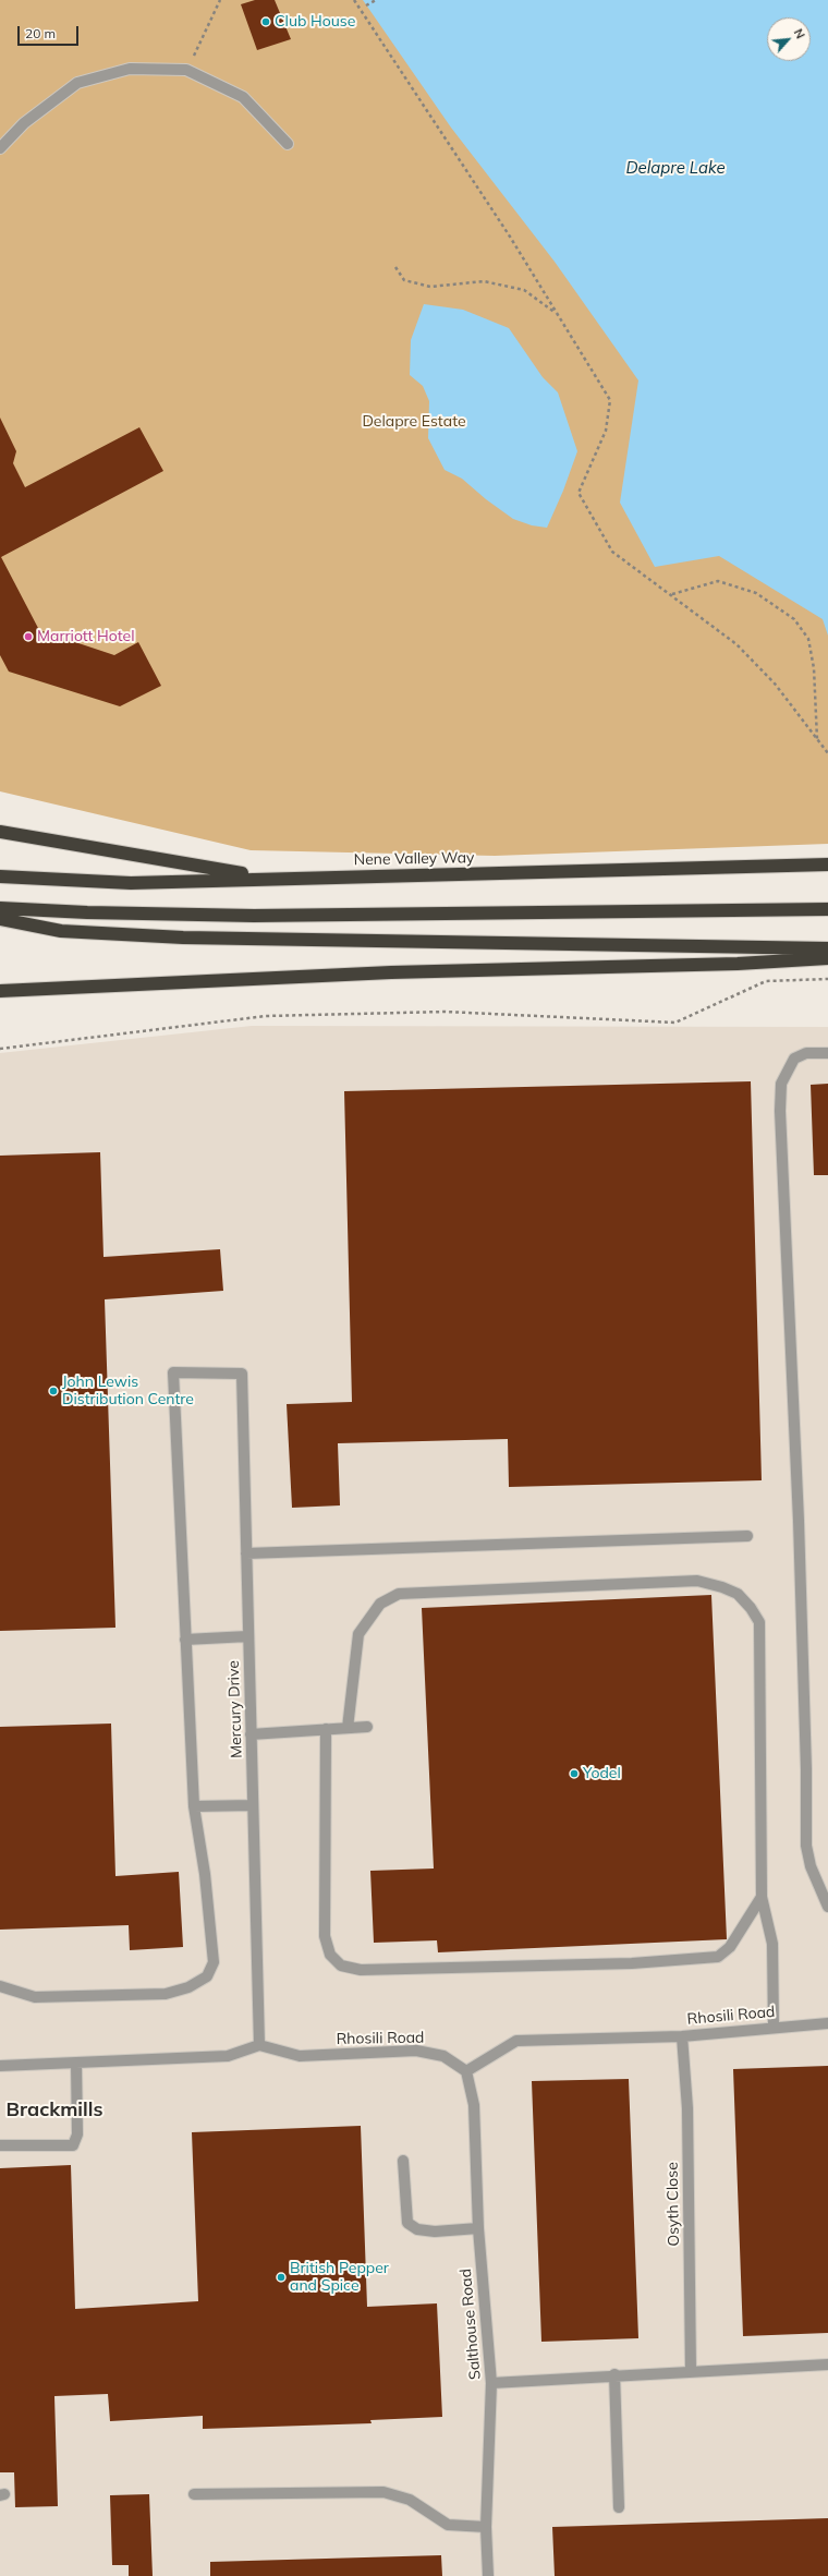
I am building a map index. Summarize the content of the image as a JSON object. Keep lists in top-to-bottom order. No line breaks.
{"streets":{"highway":["Nene Valley Way"],"street":["Mercury Drive","Rhosili Road","Osyth Close","Salthouse Road"]},"crossings":[["Mercury Drive","Rhosili Road"],["Rhosili Road","Osyth Close"],["Rhosili Road","Salthouse Road"]],"districts":["Brackmills"],"water":["Delapre Lake"],"parks":["Delapre Estate"],"places":["Club House","Marriott Hotel","John Lewis Distribution Centre","Yodel","British Pepper and Spice"],"scale_bar":"20 m","north":"top right"}
